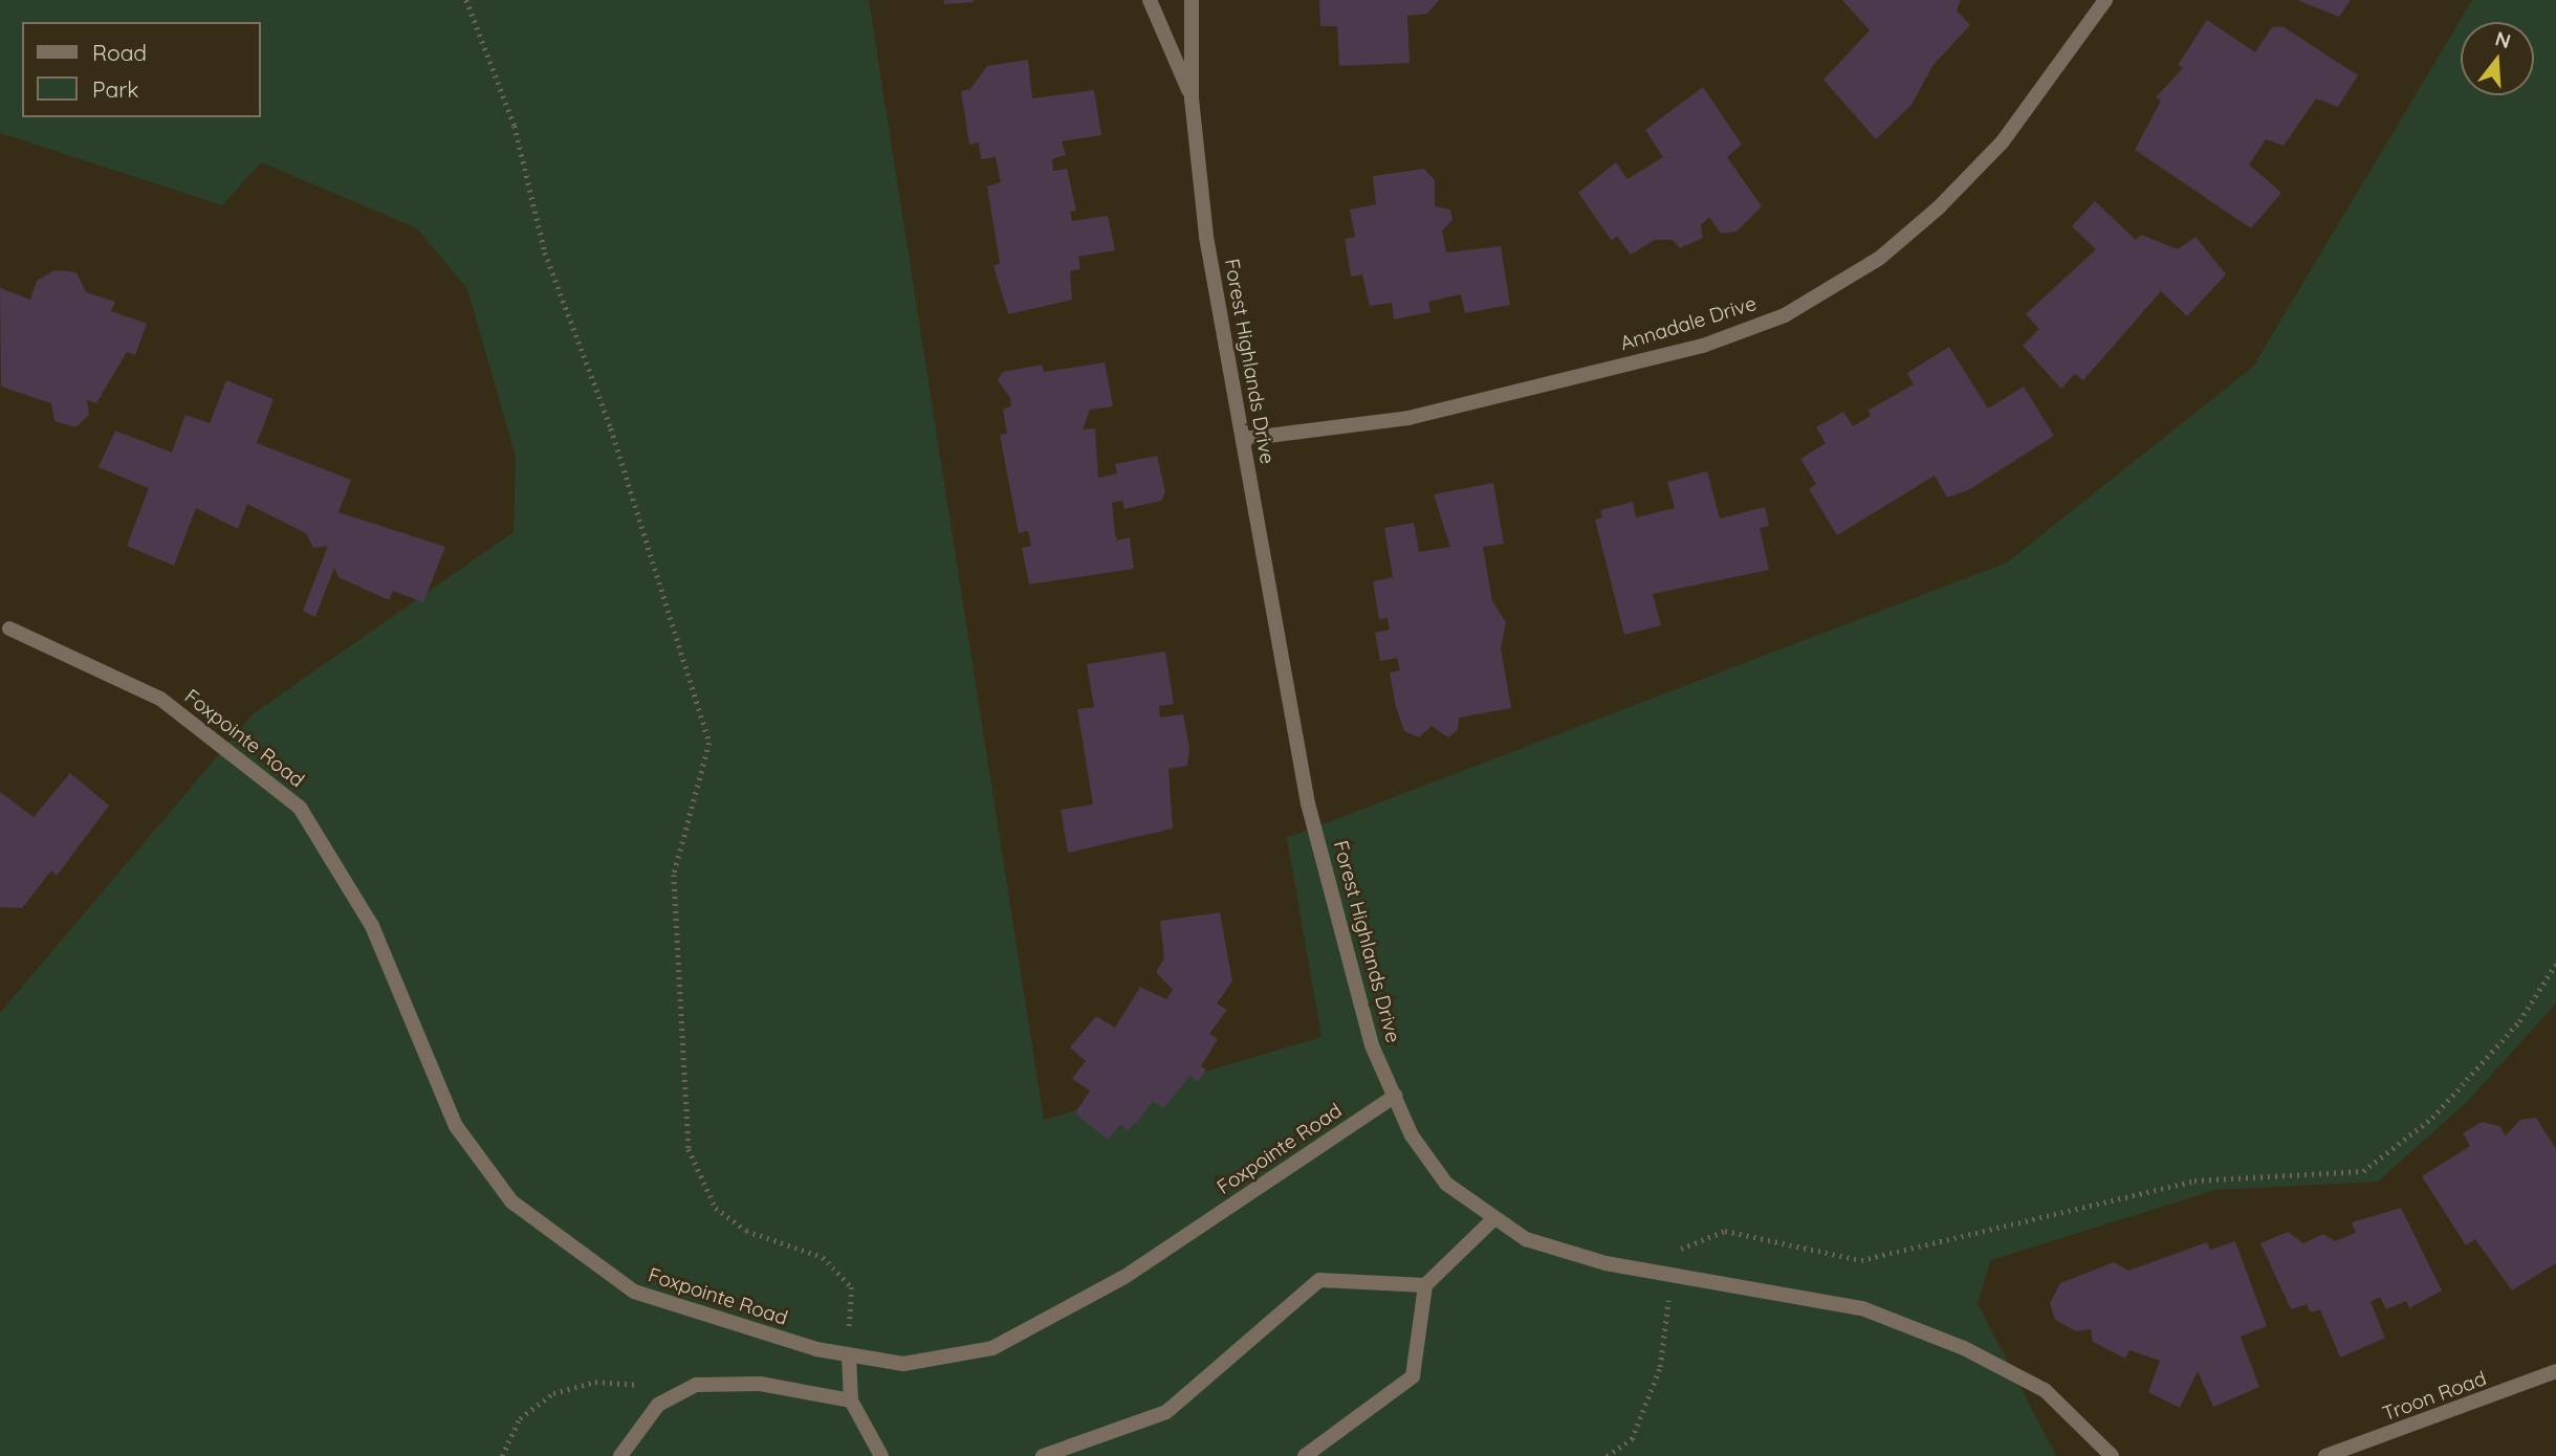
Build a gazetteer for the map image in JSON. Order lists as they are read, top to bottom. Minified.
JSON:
{"streets":{"street":["Annadale Drive","Forest Highlands Drive","Foxpointe Road","Troon Road"]},"crossings":[["Annadale Drive","Forest Highlands Drive"],["Forest Highlands Drive","Foxpointe Road"]],"legend":["Road","Park"],"north":"top"}
